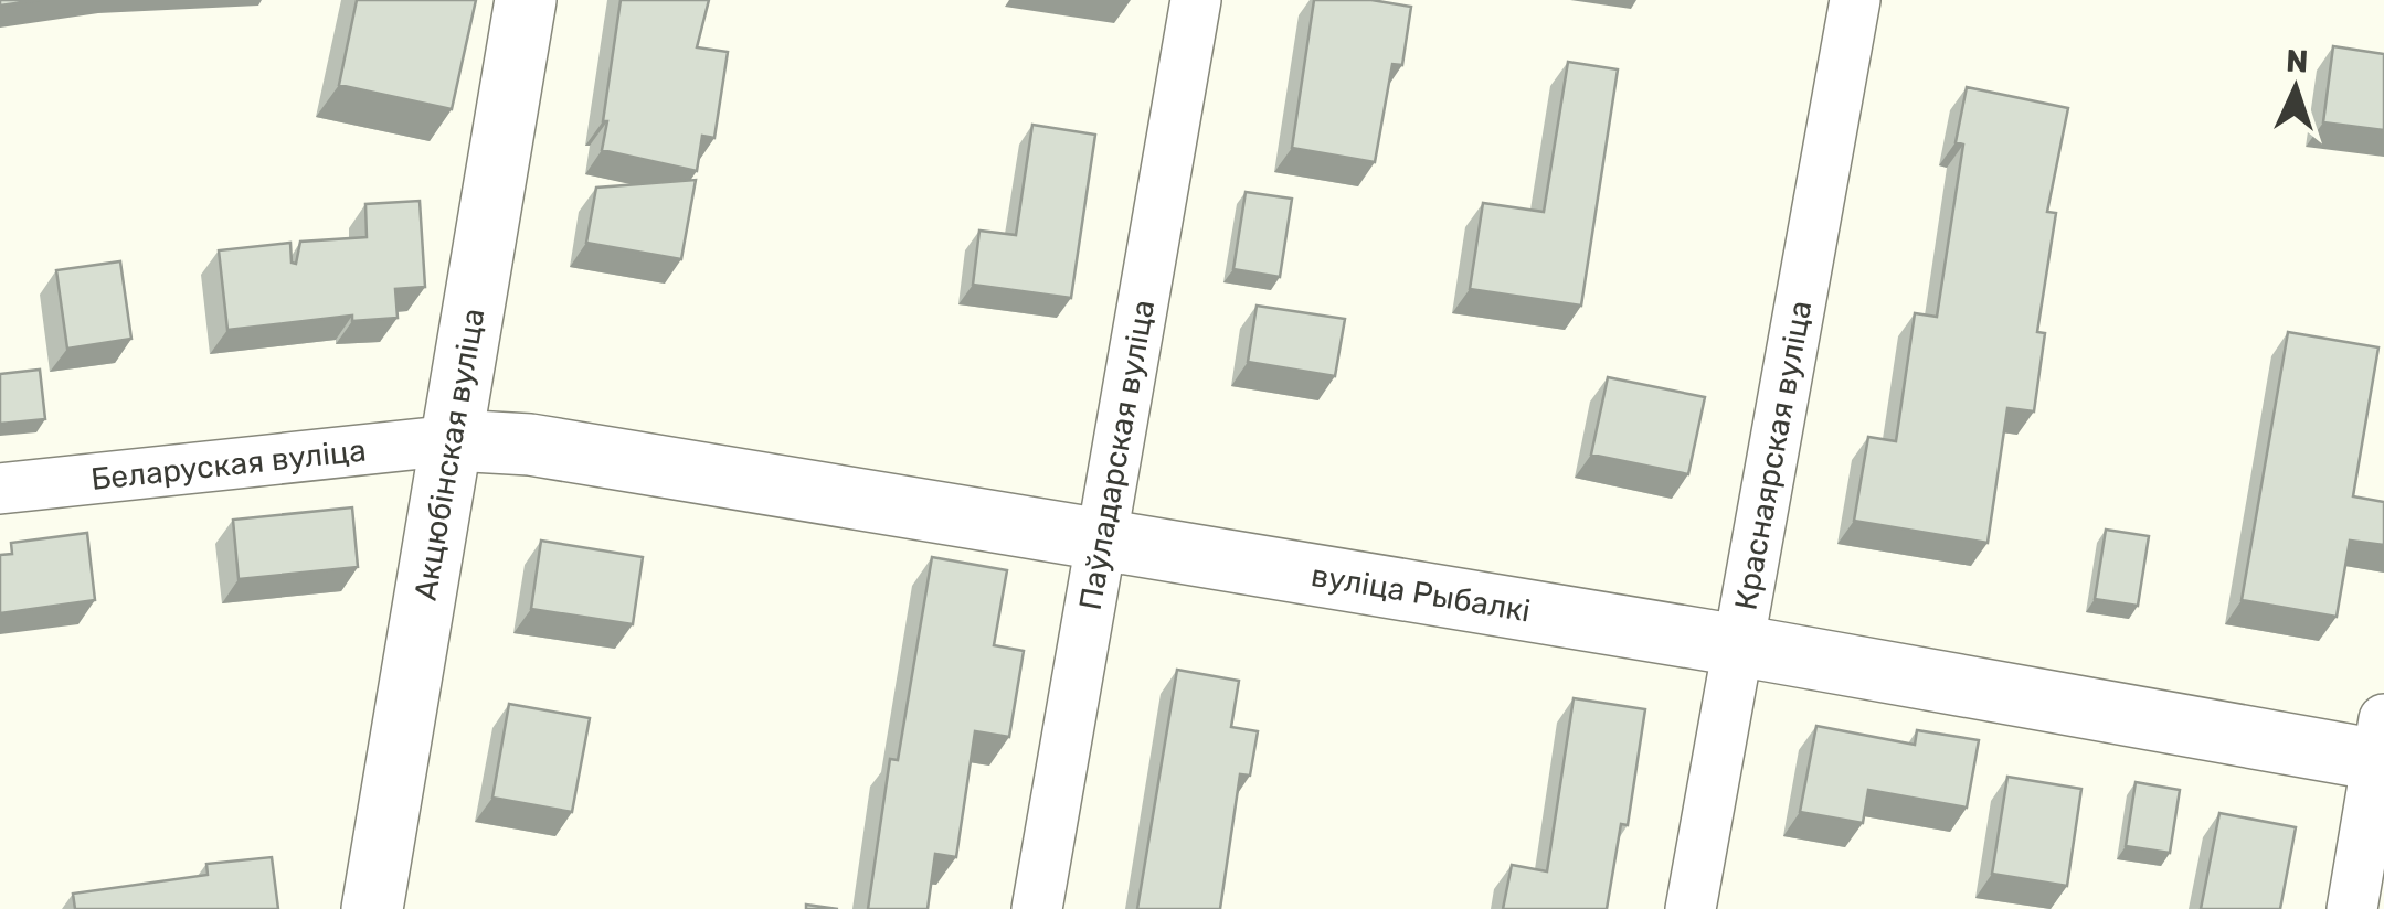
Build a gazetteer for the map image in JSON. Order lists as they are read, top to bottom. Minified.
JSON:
{"streets":{"street":["Акцюбінская вуліца","Паўладарская вуліца","Краснаярская вуліца","Беларуская вуліца","вуліца Рыбалкі"]},"crossings":[["Акцюбінская вуліца","Беларуская вуліца"],["Акцюбінская вуліца","вуліца Рыбалкі"],["Паўладарская вуліца","вуліца Рыбалкі"],["Краснаярская вуліца","вуліца Рыбалкі"],["Беларуская вуліца","вуліца Рыбалкі"]],"north":"top"}
